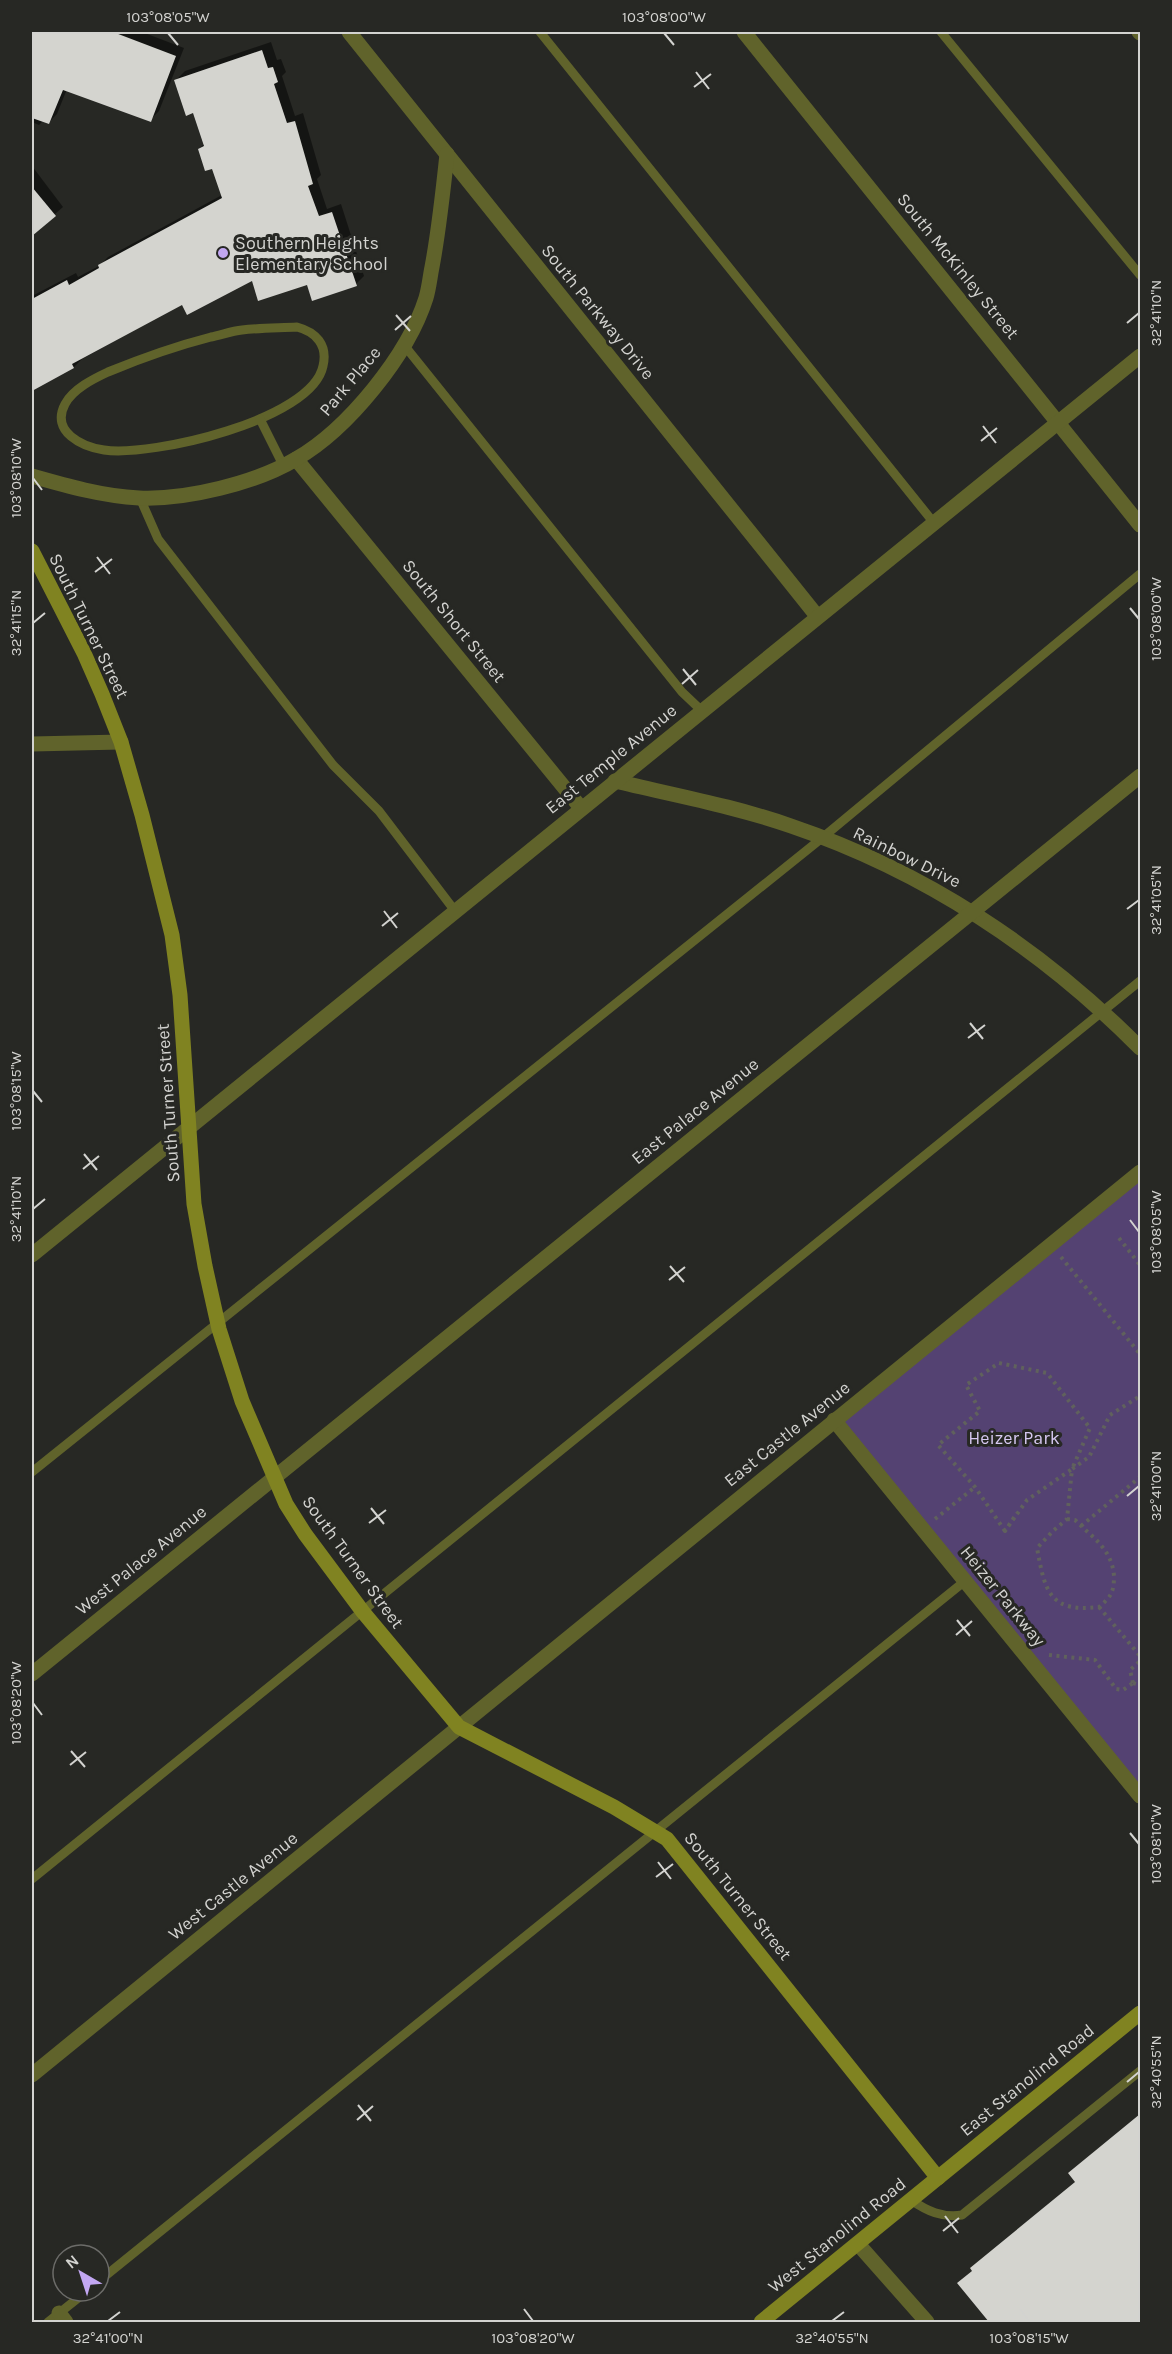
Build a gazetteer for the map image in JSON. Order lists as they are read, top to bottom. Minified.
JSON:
{"streets":{"main road":["South Turner Street","East Stanolind Road","West Stanolind Road"],"street":["South McKinley Street","South Parkway Drive","Park Place","South Short Street","East Temple Avenue","Rainbow Drive","East Palace Avenue","East Castle Avenue","West Palace Avenue","Heizer Parkway","West Castle Avenue"]},"crossings":[["South McKinley Street","East Temple Avenue"],["South Parkway Drive","Park Place"],["South Parkway Drive","East Temple Avenue"],["Park Place","South Short Street"],["South Short Street","East Temple Avenue"],["South Turner Street","East Temple Avenue"],["South Turner Street","East Palace Avenue"],["South Turner Street","East Castle Avenue"],["South Turner Street","West Palace Avenue"],["South Turner Street","West Castle Avenue"],["South Turner Street","East Stanolind Road"],["South Turner Street","West Stanolind Road"],["East Temple Avenue","Rainbow Drive"],["Rainbow Drive","East Palace Avenue"],["East Palace Avenue","West Palace Avenue"],["East Castle Avenue","Heizer Parkway"],["East Castle Avenue","West Castle Avenue"],["East Stanolind Road","West Stanolind Road"]],"parks":["Heizer Park"],"places":["Southern Heights Elementary School"],"north":"top left","coordinates":["103°08'05\"W","103°08'00\"W","32°41'10\"N","103°08'10\"W","32°41'15\"N","32°41'05\"N","103°08'15\"W","32°41'00\"N","103°08'20\"W","32°40'55\"N"]}
